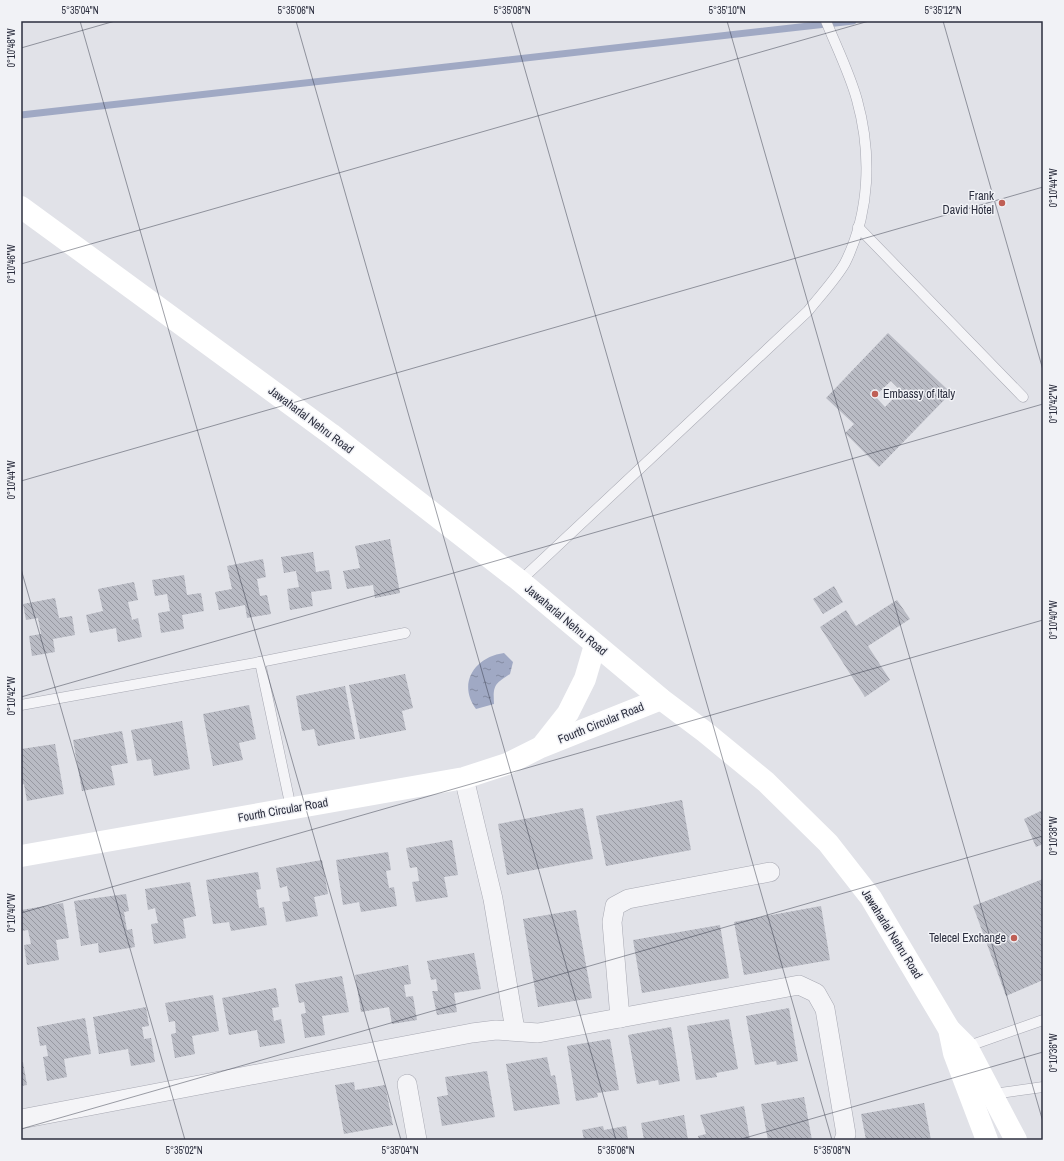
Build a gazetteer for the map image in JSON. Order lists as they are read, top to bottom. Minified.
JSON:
{"streets":{"street":["Jawaharlal Nehru Road","Fourth Circular Road"]},"crossings":[["Jawaharlal Nehru Road","Fourth Circular Road"]],"places":["Frank David Hotel","Embassy of Italy","Telecel Exchange"],"coordinates":["5°35'04\"N","5°35'06\"N","5°35'08\"N","5°35'10\"N","5°35'12\"N","0°10'48\"W","0°10'44\"W","0°10'46\"W","0°10'42\"W","0°10'40\"W","0°10'38\"W","0°10'36\"W","5°35'02\"N"]}
